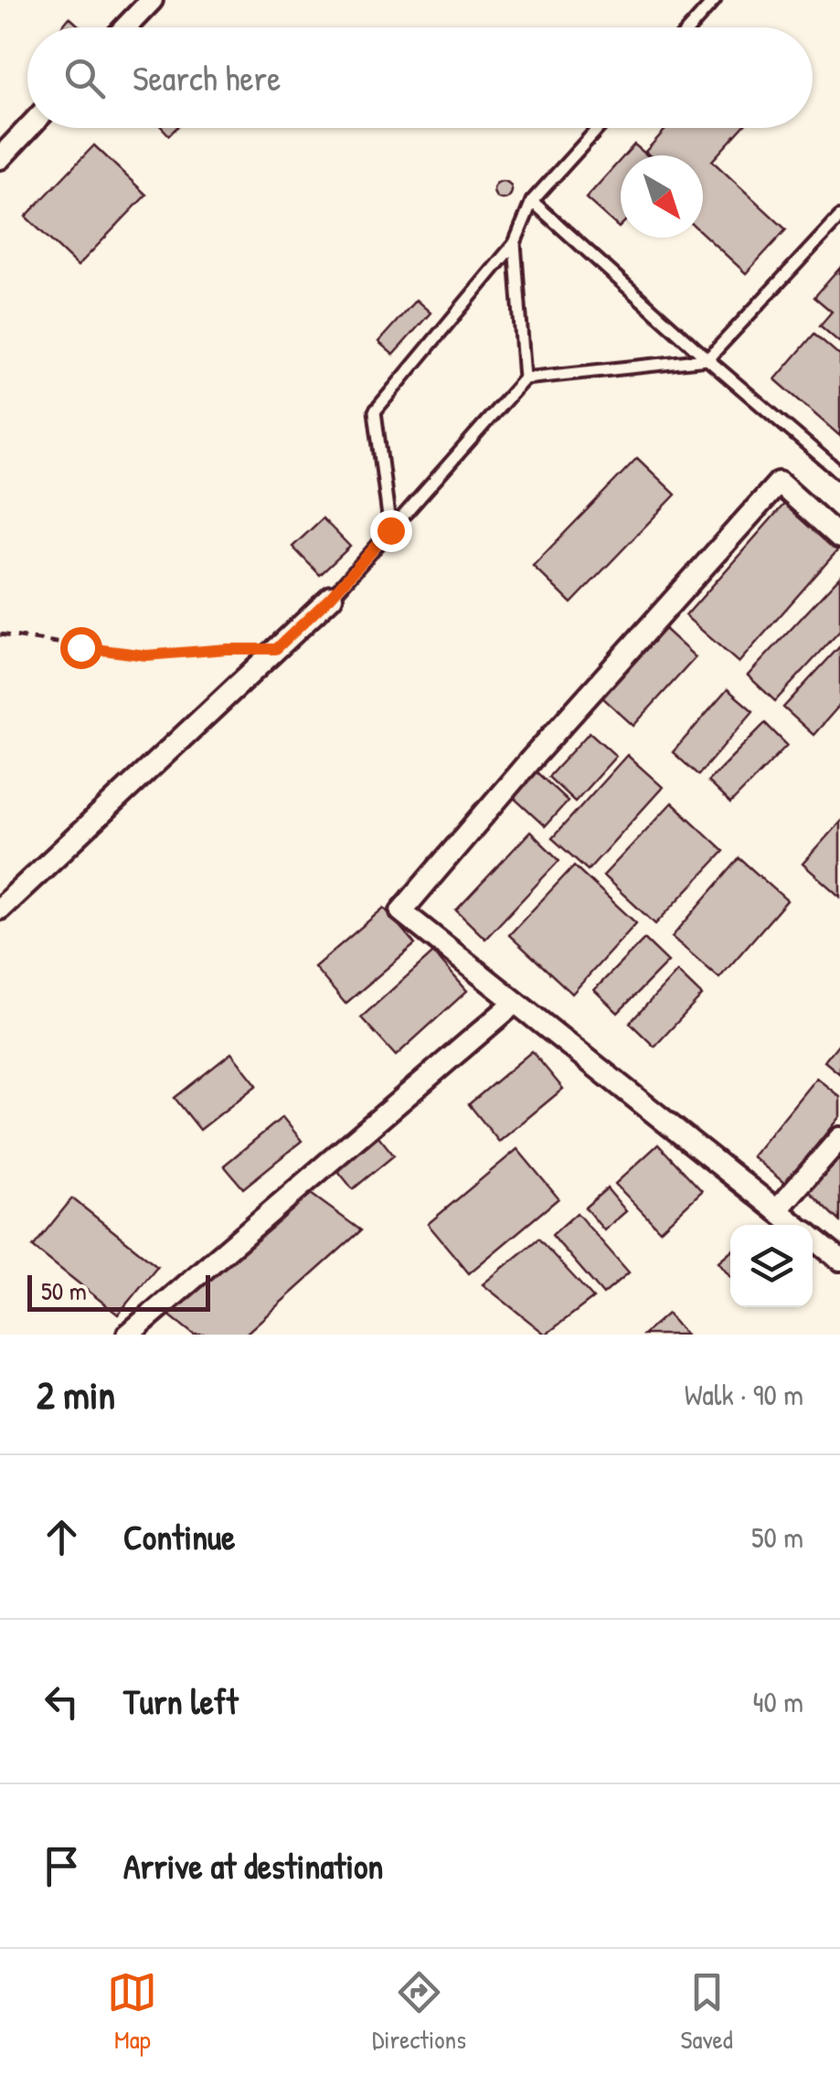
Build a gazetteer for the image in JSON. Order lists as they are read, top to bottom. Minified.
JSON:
{"scale_bar":"50 m","north":"bottom right","page":{"search":"Search here","scale":"50 m","heading":["2 min","Walk · 90 m"],"list":[["Continue","50 m"],["Turn left","40 m"],"Arrive at destination"],"nav":["Map","Directions","Saved"]}}
